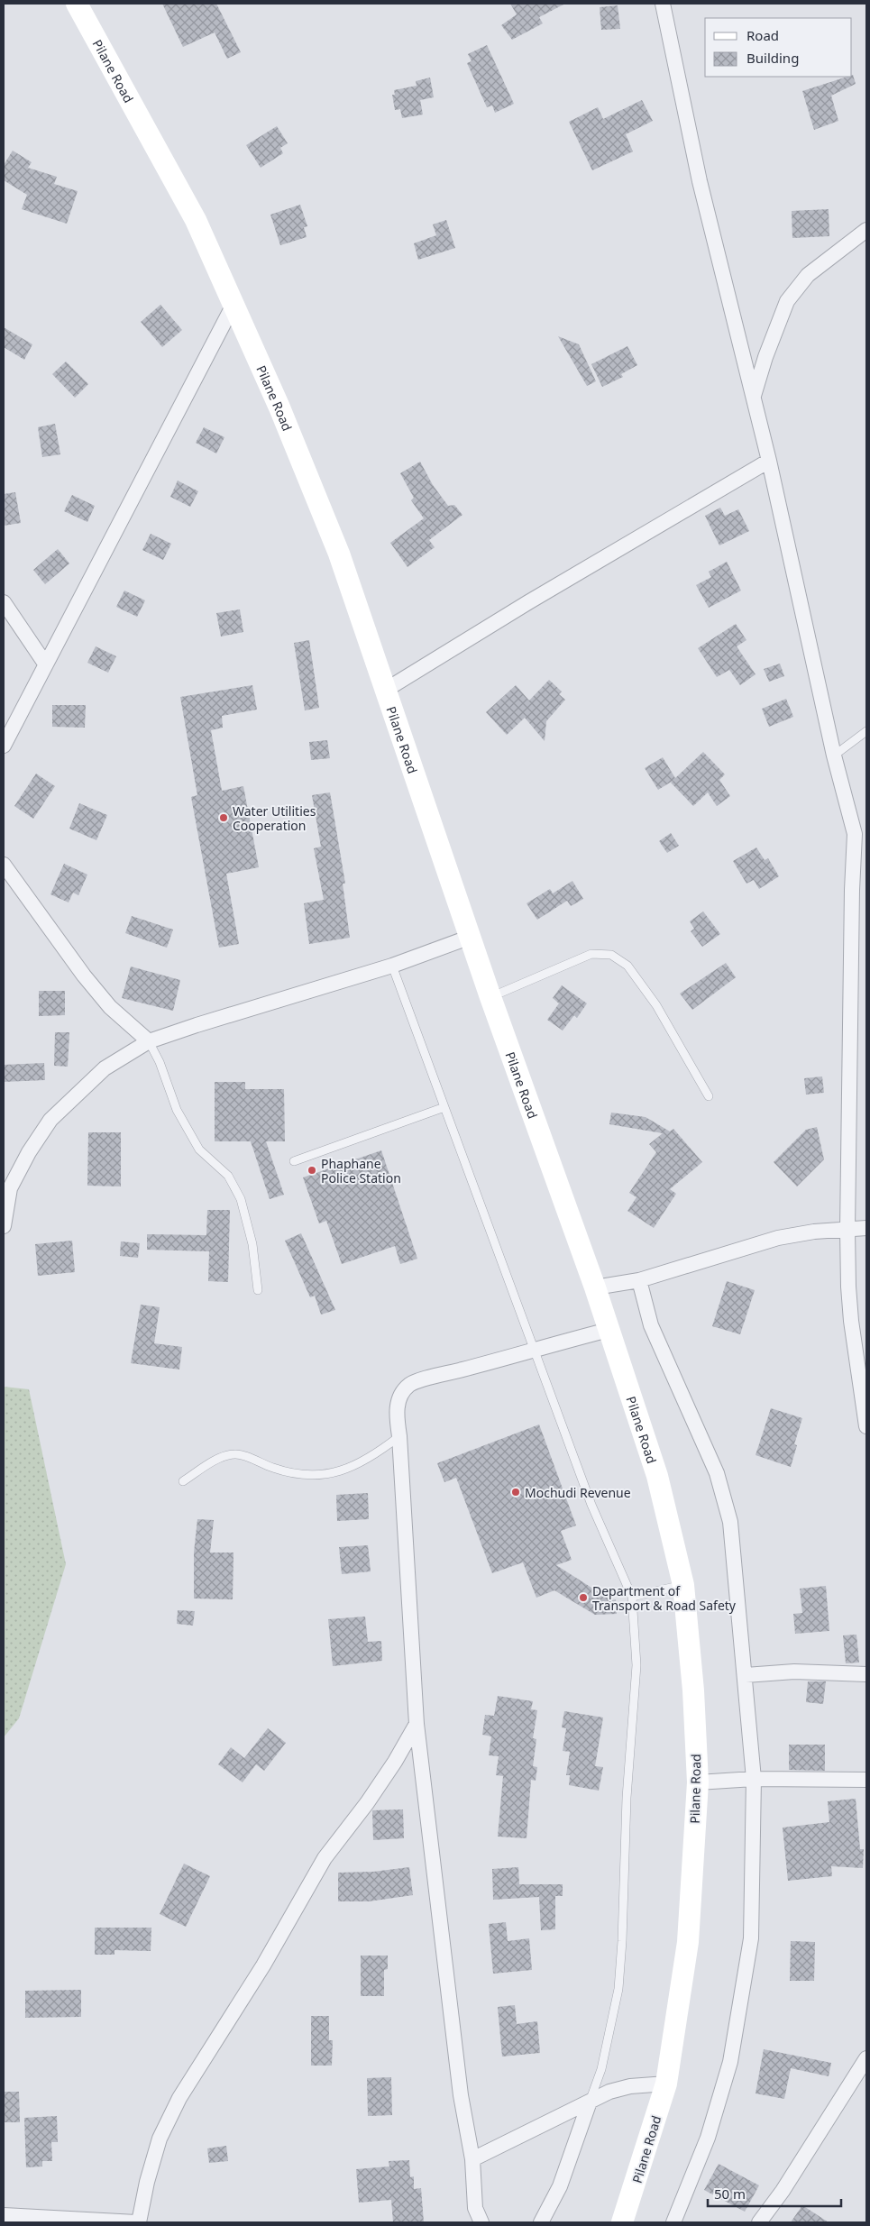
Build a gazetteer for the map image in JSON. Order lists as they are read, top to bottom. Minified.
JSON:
{"streets":{"main road":["Pilane Road"]},"places":["Water Utilities Cooperation","Phaphane Police Station","Mochudi Revenue","Department of Transport & Road Safety"],"legend":["Road","Building"],"scale_bar":"50 m"}
